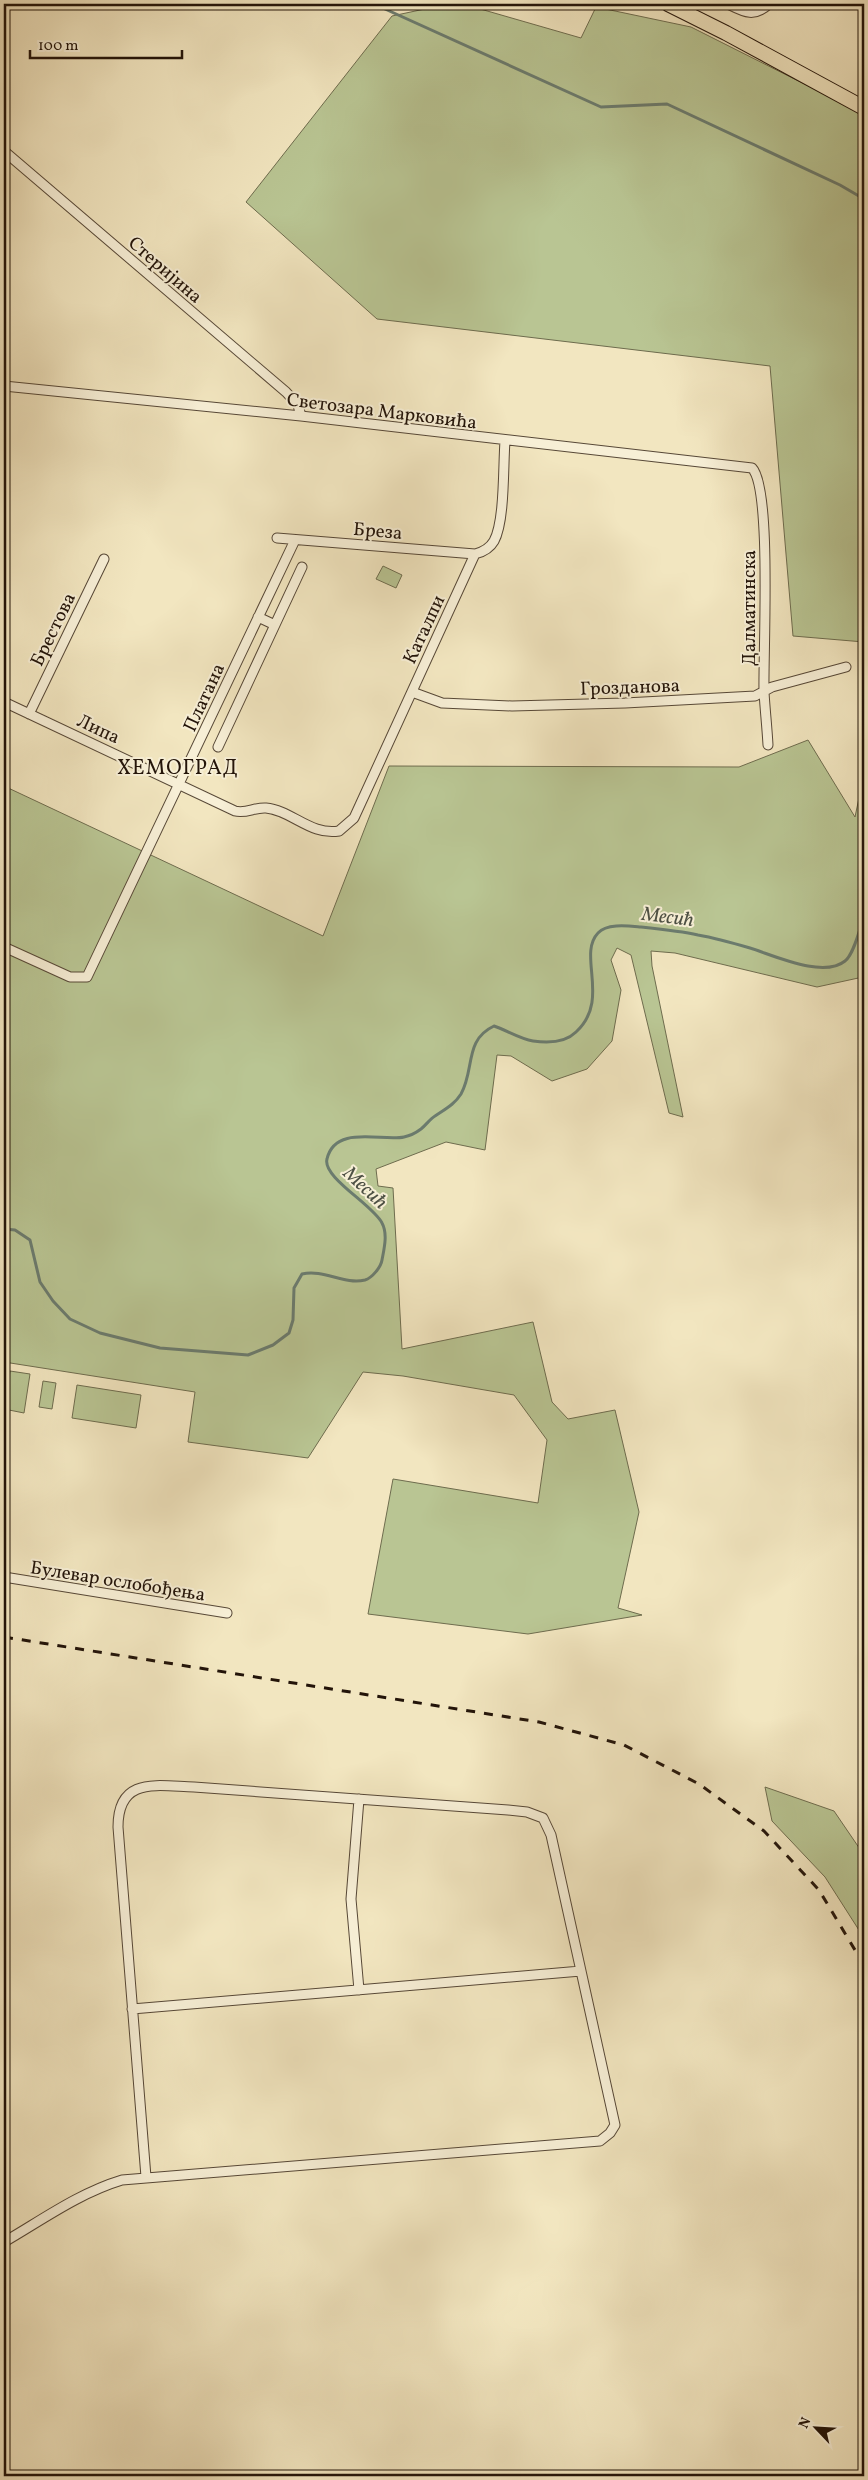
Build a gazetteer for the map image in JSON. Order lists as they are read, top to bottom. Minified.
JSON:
{"streets":{"street":["Стеријина","Светозара Марковића","Бреза","Далматинска","Брестова","Каталпи","Грозданова","Платана","Липа","Булевар ослобођења"]},"crossings":[["Стеријина","Светозара Марковића"],["Светозара Марковића","Далматинска"],["Светозара Марковића","Каталпи"],["Бреза","Каталпи"],["Бреза","Платана"],["Далматинска","Грозданова"],["Брестова","Липа"],["Каталпи","Грозданова"],["Каталпи","Липа"],["Платана","Липа"]],"districts":["ХЕМОГРАД"],"water":["Месић"],"scale_bar":"100 m","north":"top left"}
